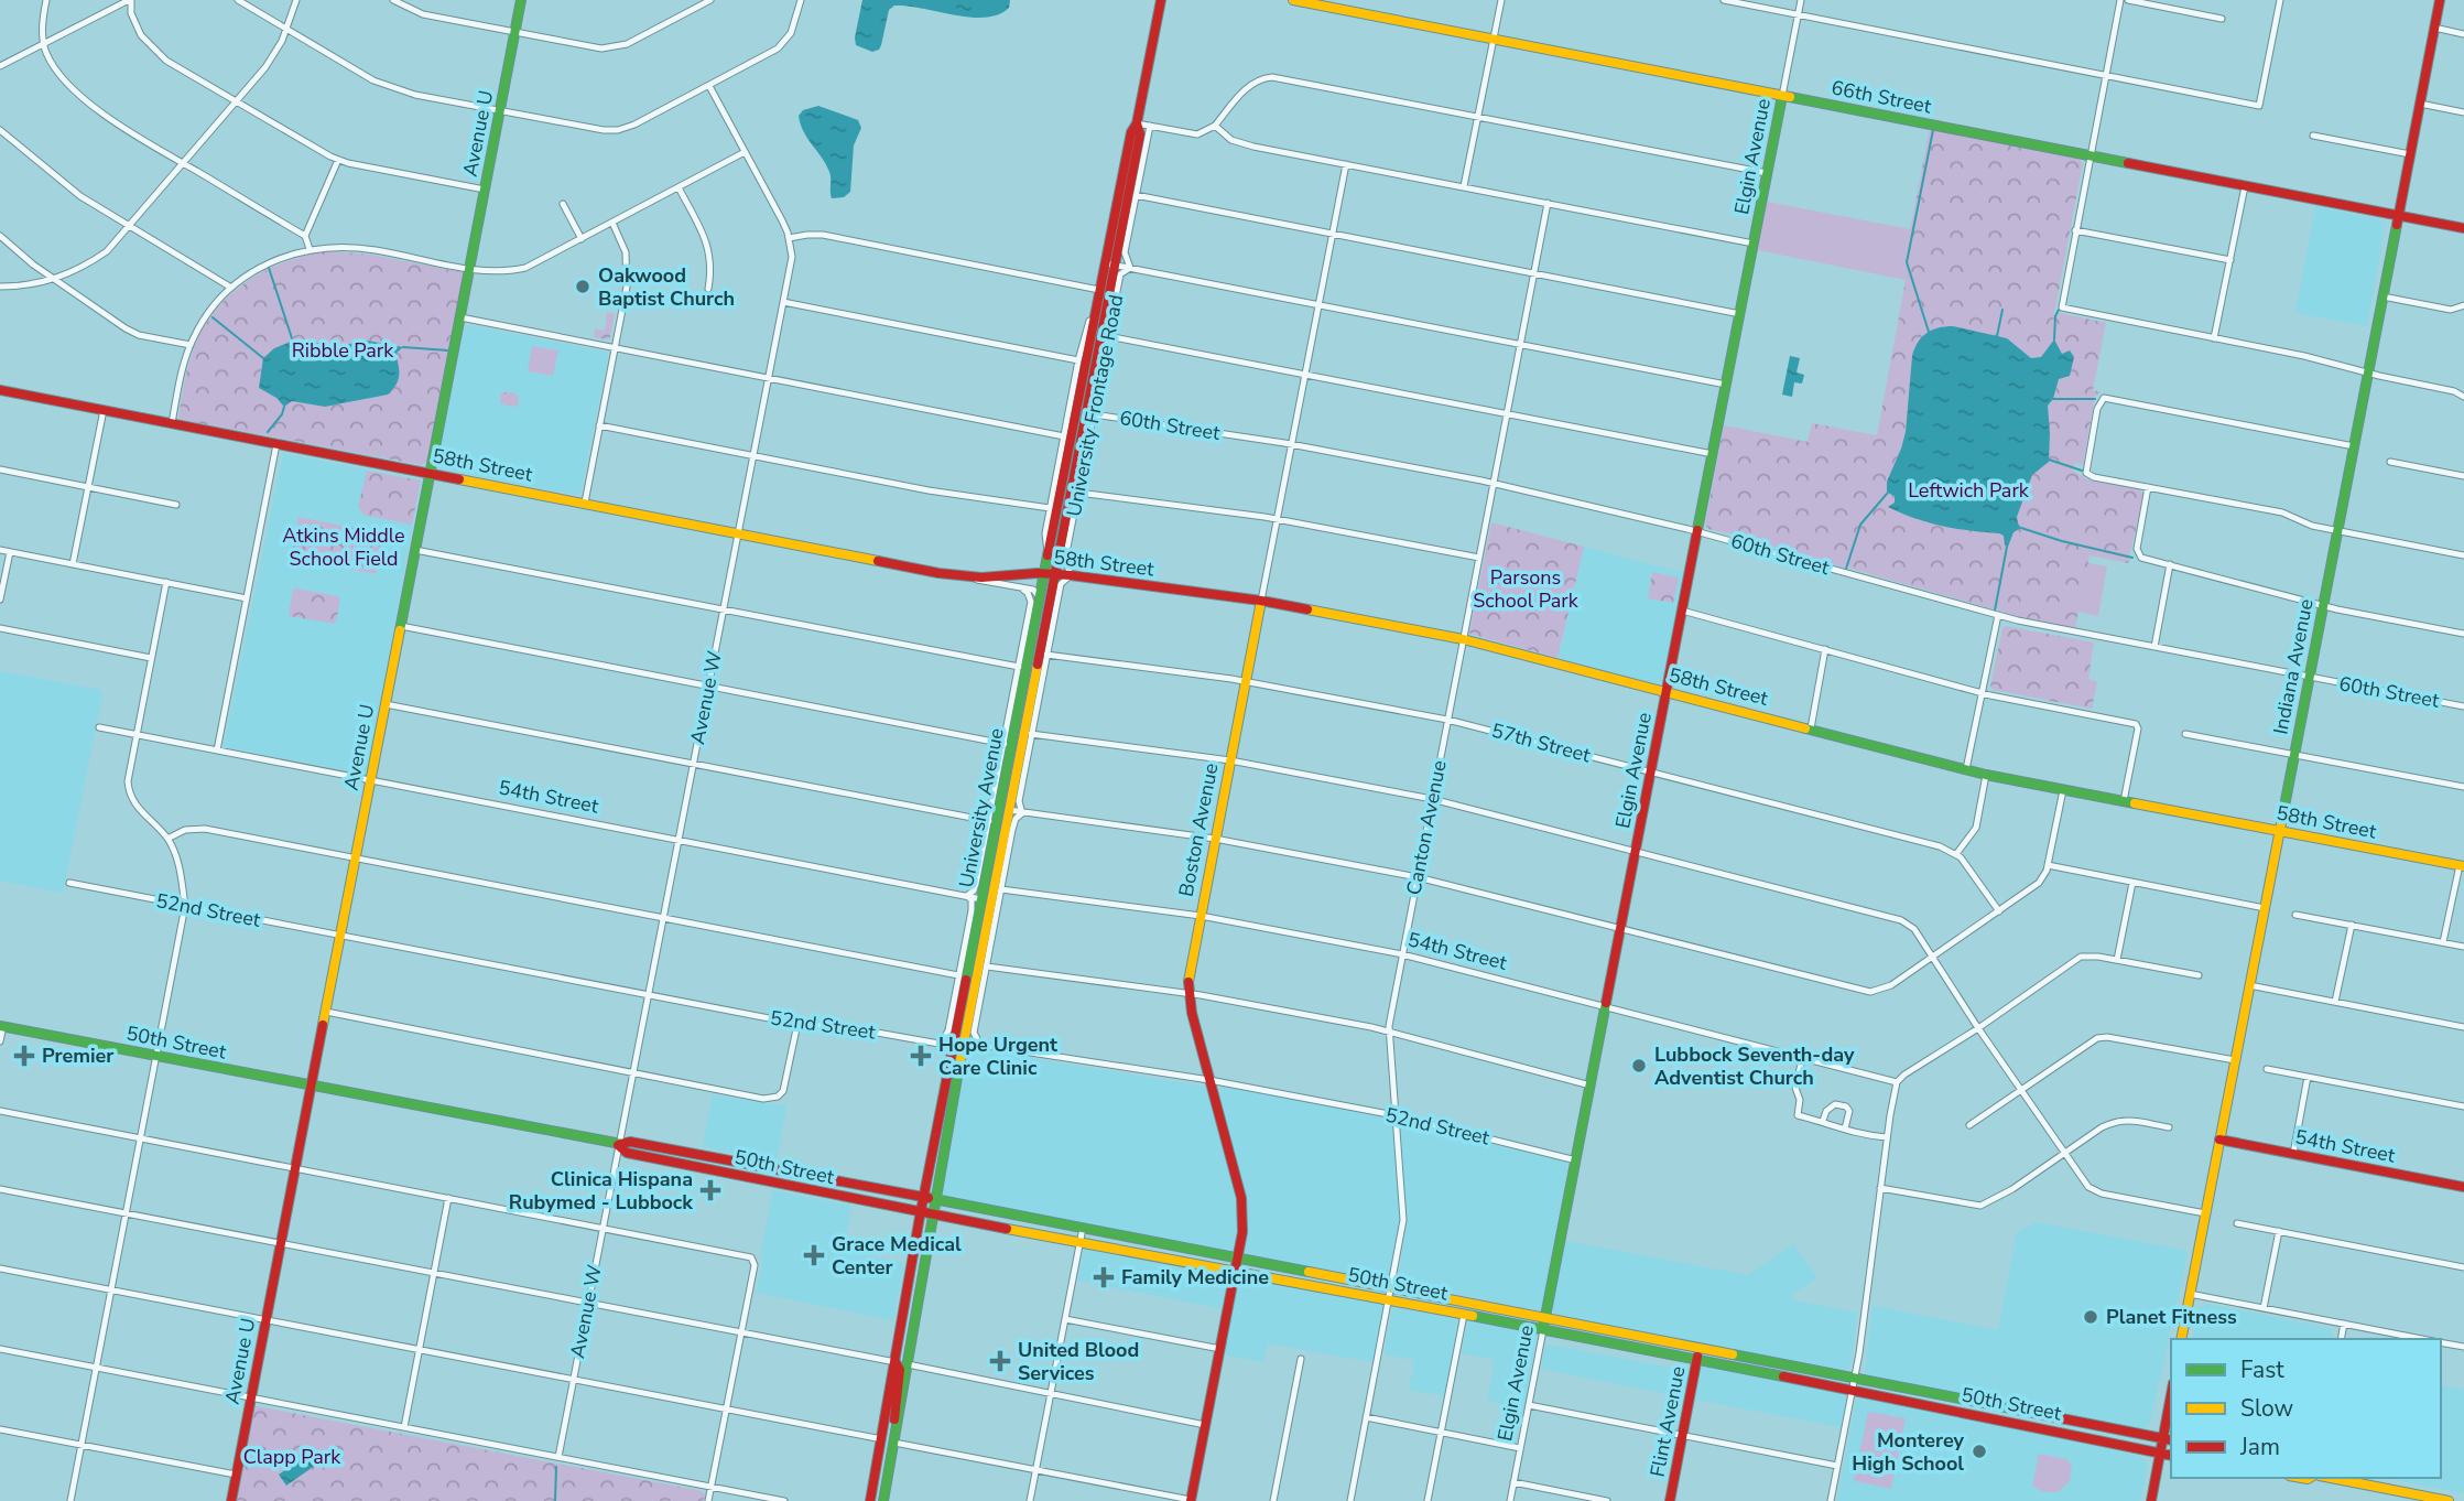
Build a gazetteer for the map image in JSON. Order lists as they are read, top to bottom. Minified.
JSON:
{"streets":{"main road":["66th Street","Avenue U","Elgin Avenue","58th Street","Indiana Avenue","54th Street","University Avenue","Boston Avenue","50th Street","Flint Avenue"],"street":["University Frontage Road","60th Street","Avenue W","57th Street","Canton Avenue","52nd Street"]},"crossings":[["66th Street","Elgin Avenue"],["66th Street","Indiana Avenue"],["Avenue U","58th Street"],["Avenue U","54th Street"],["Avenue U","52nd Street"],["Avenue U","50th Street"],["Elgin Avenue","60th Street"],["Elgin Avenue","58th Street"],["Elgin Avenue","57th Street"],["Elgin Avenue","54th Street"],["Elgin Avenue","52nd Street"],["Elgin Avenue","50th Street"],["University Frontage Road","60th Street"],["University Frontage Road","58th Street"],["University Frontage Road","57th Street"],["University Frontage Road","54th Street"],["University Frontage Road","University Avenue"],["University Frontage Road","52nd Street"],["60th Street","Indiana Avenue"],["60th Street","Canton Avenue"],["60th Street","Boston Avenue"],["58th Street","Indiana Avenue"],["58th Street","Avenue W"],["58th Street","University Avenue"],["58th Street","Canton Avenue"],["58th Street","Boston Avenue"],["Indiana Avenue","54th Street"],["Avenue W","54th Street"],["Avenue W","52nd Street"],["Avenue W","50th Street"],["57th Street","Canton Avenue"],["57th Street","Boston Avenue"],["54th Street","University Avenue"],["54th Street","Canton Avenue"],["54th Street","Boston Avenue"],["University Avenue","52nd Street"],["University Avenue","50th Street"],["Canton Avenue","52nd Street"],["Canton Avenue","50th Street"],["Boston Avenue","52nd Street"],["Boston Avenue","50th Street"],["50th Street","Flint Avenue"]],"parks":["Ribble Park","Leftwich Park","Atkins Middle School Field","Parsons School Park","Clapp Park"],"places":{"other":["Oakwood Baptist Church","Lubbock Seventh-day Adventist Church","Planet Fitness","Monterey High School"],"health":["Premier","Hope Urgent Care Clinic","Clinica Hispana Rubymed - Lubbock","Grace Medical Center","Family Medicine","United Blood Services"]},"legend":["Fast","Slow","Jam"]}
